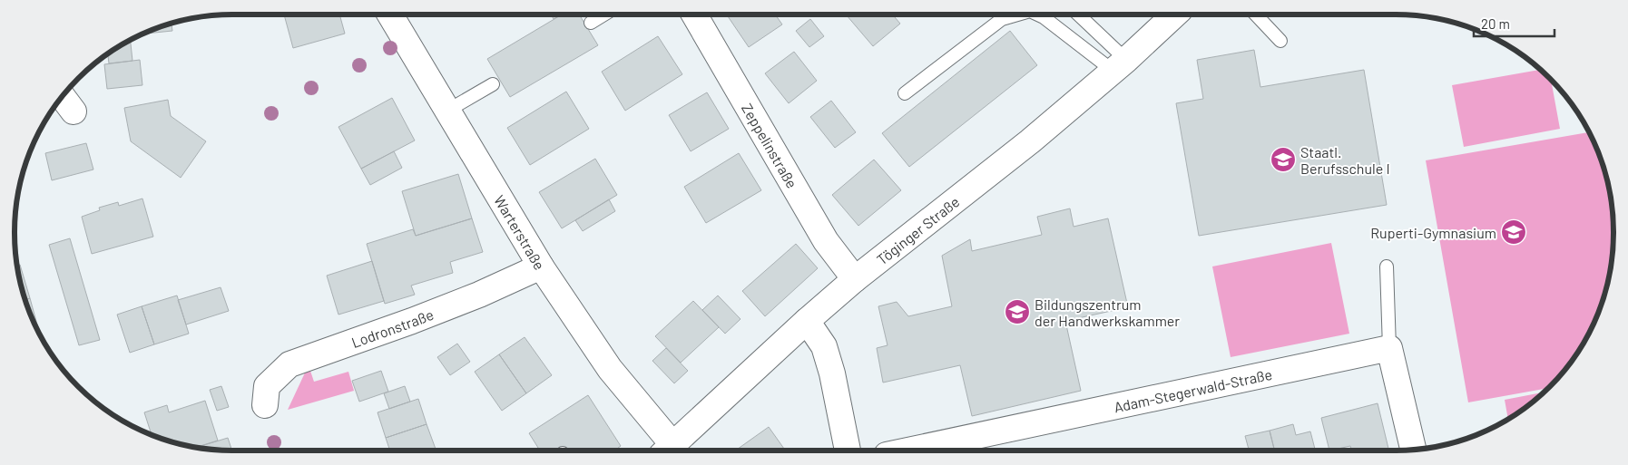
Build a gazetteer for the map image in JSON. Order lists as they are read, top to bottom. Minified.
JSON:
{"streets":{"street":["Zeppelinstraße","Töginger Straße","Warterstraße","Lodronstraße","Adam-Stegerwald-Straße"]},"crossings":[["Zeppelinstraße","Töginger Straße"],["Töginger Straße","Warterstraße"],["Warterstraße","Lodronstraße"]],"places":{"school or university":["Staatl. Berufsschule I","Ruperti-Gymnasium","Bildungszentrum der Handwerkskammer"]},"scale_bar":"20 m"}
